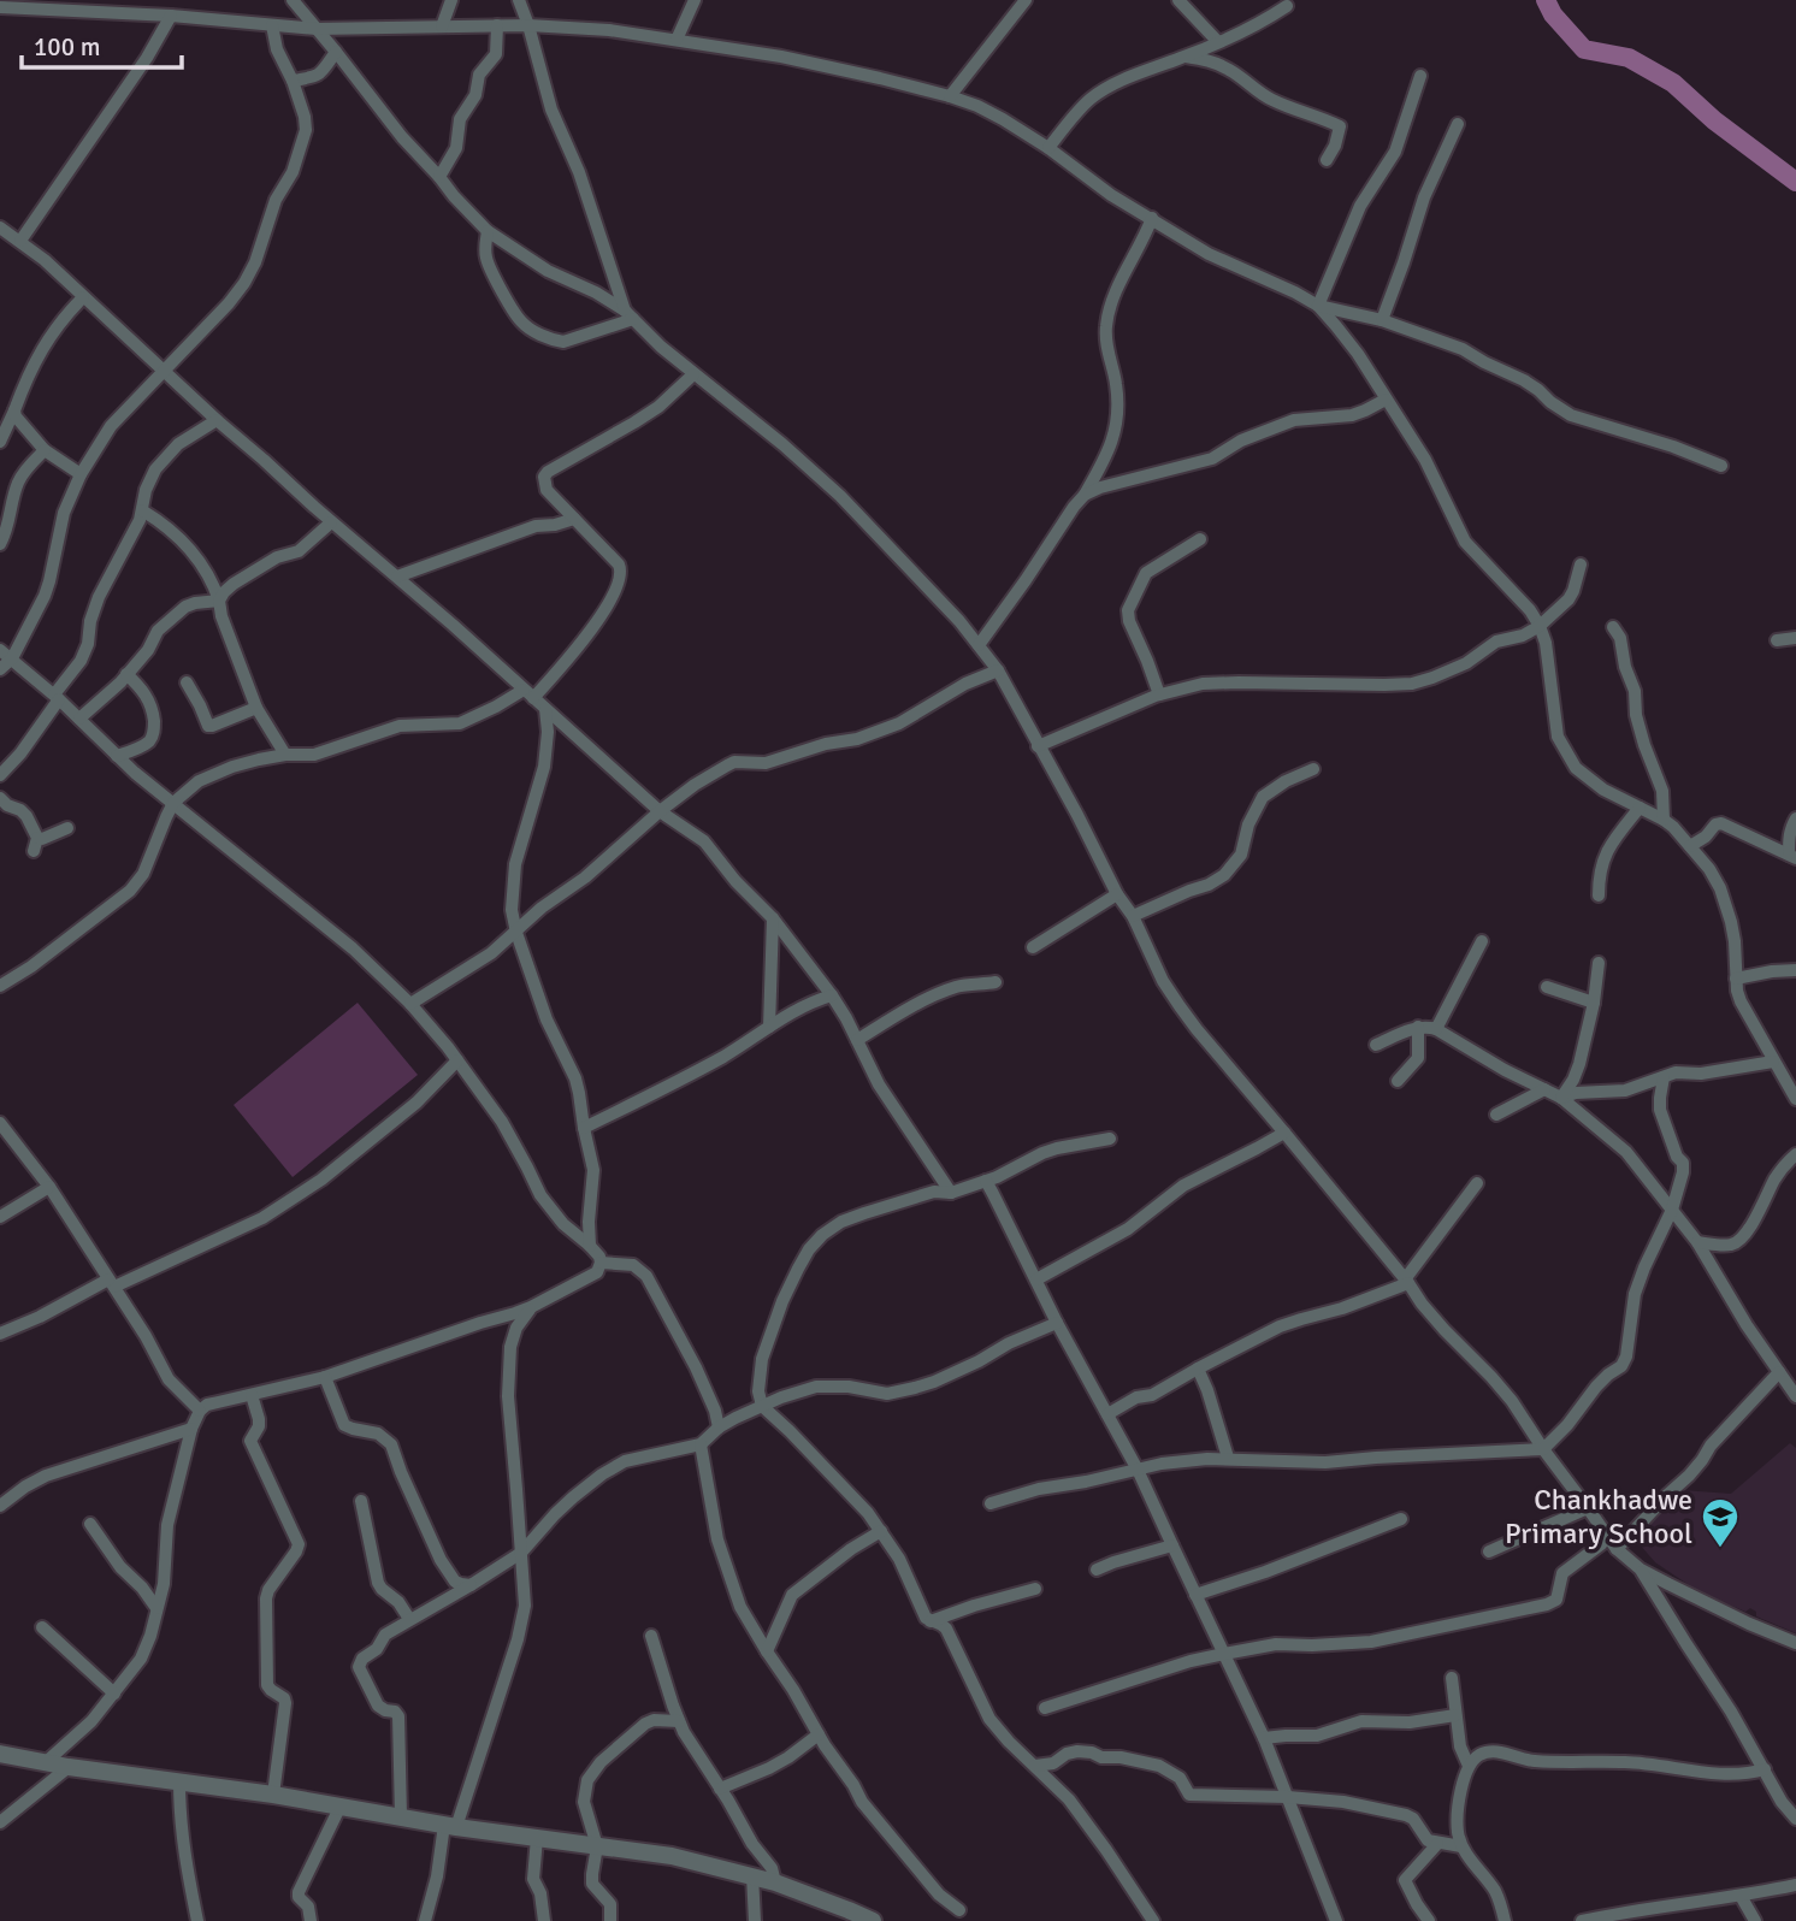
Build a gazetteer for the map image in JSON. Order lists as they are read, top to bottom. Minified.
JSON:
{"places":{"school or university":["Chankhadwe Primary School"]},"scale_bar":"100 m"}
